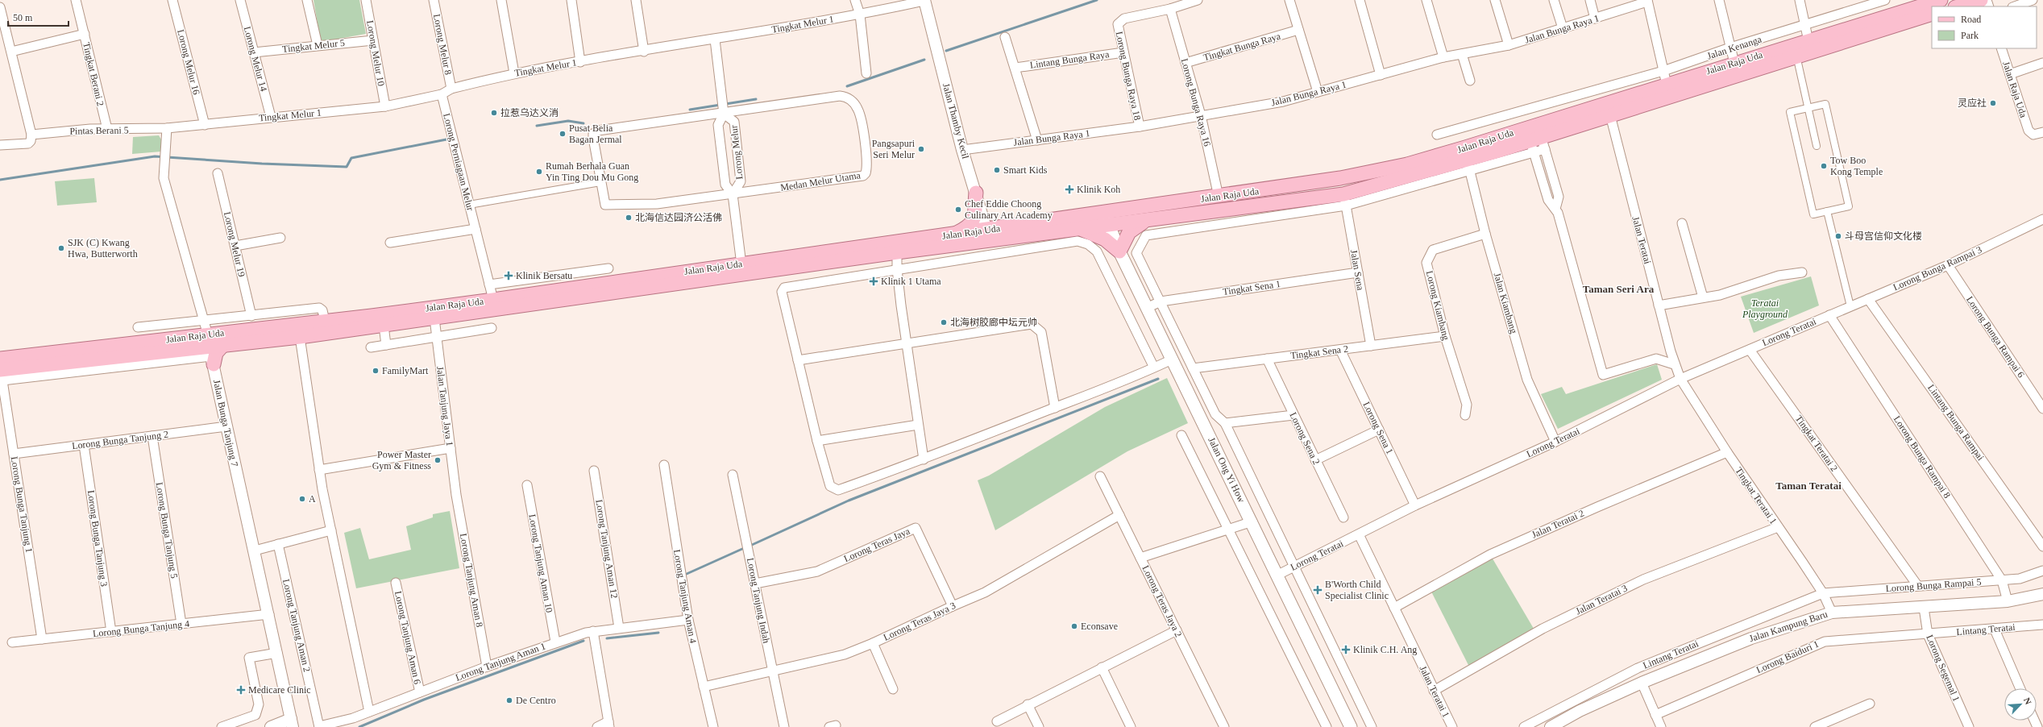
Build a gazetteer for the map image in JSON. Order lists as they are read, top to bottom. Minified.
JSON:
{"streets":{"main road":["Jalan Raja Uda","Jalan Ong Yi How"],"street":["Tingkat Melur 1","Jalan Bunga Raya 1","Lorong Melur 8","Tingkat Melur 5","Tingkat Bunga Raya","Jalan Kenanga","Lorong Melur 10","Lorong Melur 14","Lintang Bunga Raya","Lorong Melur 16","Tingkat Berani 2","Lorong Bunga Raya 18","Lorong Bunga Raya 16","Jalan Thamby Kecil","Pintas Berani 5","Lorong Melur","Lorong Perniagaan Melur","Medan Melur Utama","Jalan Teratai","Lorong Melur 19","Lorong Bunga Rampai 3","Jalan Sena","Tingkat Sena 1","Jalan Kiambang","Lorong Kiambang","Lorong Teratai","Lorong Bunga Rampai 6","Tingkat Sena 2","Jalan Tanjung Jaya 1","Lintang Bunga Rampai","Jalan Bunga Tanjung 7","Lorong Sena 1","Lorong Sena 2","Lorong Bunga Tanjung 2","Tingkat Teratai 2","Lorong Bunga Rampai 8","Tingkat Teratai 1","Lorong Bunga Tanjung 1","Jalan Teratai 2","Lorong Bunga Tanjung 5","Lorong Bunga Tanjung 3","Lorong Teras Jaya","Lorong Tanjung Aman 12","Lorong Tanjung Aman 10","Lorong Tanjung Aman 8","Lorong Bunga Rampai 5","Lorong Tanjung Aman 4","Jalan Teratai 3","Lorong Tanjung Indah","Lorong Teras Jaya 2","Lorong Teras Jaya 3","Lorong Tanjung Aman 2","Jalan Kampung Baru","Lorong Bunga Tanjung 4","Lintang Teratai","Lorong Tanjung Aman 6","Lorong Baiduri 1","Lorong Tanjung Aman 1","Lorong Segemal 1","Jalan Teratai 1"]},"crossings":[["Tingkat Melur 1","Lorong Melur 8"],["Tingkat Melur 1","Lorong Melur 10"],["Tingkat Melur 1","Lorong Melur 14"],["Tingkat Melur 1","Lorong Melur 16"],["Tingkat Melur 1","Jalan Thamby Kecil"],["Tingkat Melur 1","Pintas Berani 5"],["Tingkat Melur 1","Lorong Melur"],["Tingkat Melur 1","Lorong Perniagaan Melur"],["Tingkat Melur 1","Jalan Bunga Tanjung 7"],["Jalan Bunga Raya 1","Lorong Bunga Raya 18"],["Jalan Bunga Raya 1","Lorong Bunga Raya 16"],["Jalan Bunga Raya 1","Jalan Thamby Kecil"],["Tingkat Melur 5","Lorong Melur 10"],["Tingkat Melur 5","Lorong Melur 14"],["Tingkat Bunga Raya","Lorong Bunga Raya 16"],["Lintang Bunga Raya","Lorong Bunga Raya 18"],["Jalan Raja Uda","Lorong Bunga Raya 16"],["Jalan Raja Uda","Jalan Thamby Kecil"],["Jalan Raja Uda","Lorong Melur"],["Jalan Raja Uda","Lorong Perniagaan Melur"],["Jalan Raja Uda","Jalan Teratai"],["Jalan Raja Uda","Lorong Melur 19"],["Jalan Raja Uda","Jalan Sena"],["Jalan Raja Uda","Jalan Kiambang"],["Jalan Raja Uda","Jalan Tanjung Jaya 1"],["Jalan Raja Uda","Jalan Bunga Tanjung 7"],["Jalan Raja Uda","Jalan Ong Yi How"],["Jalan Raja Uda","Lorong Bunga Tanjung 1"],["Tingkat Berani 2","Pintas Berani 5"],["Lorong Bunga Raya 18","Lorong Bunga Raya 16"],["Pintas Berani 5","Jalan Bunga Tanjung 7"],["Lorong Melur","Medan Melur Utama"],["Jalan Teratai","Lorong Teratai"],["Jalan Teratai","Tingkat Teratai 1"],["Lorong Bunga Rampai 3","Lorong Teratai"],["Lorong Bunga Rampai 3","Lorong Bunga Rampai 6"],["Lorong Bunga Rampai 3","Lintang Bunga Rampai"],["Lorong Bunga Rampai 3","Lorong Bunga Rampai 8"],["Jalan Sena","Tingkat Sena 1"],["Jalan Sena","Tingkat Sena 2"],["Tingkat Sena 1","Jalan Ong Yi How"],["Jalan Kiambang","Lorong Kiambang"],["Jalan Kiambang","Lorong Teratai"],["Lorong Kiambang","Tingkat Sena 2"],["Lorong Teratai","Lorong Sena 1"],["Lorong Teratai","Tingkat Teratai 2"],["Lorong Teratai","Lorong Bunga Rampai 8"],["Lorong Teratai","Jalan Ong Yi How"],["Lorong Teratai","Tingkat Teratai 1"],["Lorong Teratai","Jalan Teratai 1"],["Tingkat Sena 2","Lorong Sena 1"],["Tingkat Sena 2","Lorong Sena 2"],["Tingkat Sena 2","Jalan Ong Yi How"],["Jalan Tanjung Jaya 1","Lorong Tanjung Aman 8"],["Jalan Bunga Tanjung 7","Lorong Bunga Tanjung 2"],["Jalan Bunga Tanjung 7","Lorong Bunga Tanjung 4"],["Lorong Bunga Tanjung 2","Lorong Bunga Tanjung 1"],["Lorong Bunga Tanjung 2","Lorong Bunga Tanjung 5"],["Lorong Bunga Tanjung 2","Lorong Bunga Tanjung 3"],["Tingkat Teratai 2","Lorong Bunga Rampai 5"],["Lorong Bunga Rampai 8","Lorong Bunga Rampai 5"],["Lorong Bunga Rampai 8","Jalan Kampung Baru"],["Tingkat Teratai 1","Jalan Teratai 2"],["Tingkat Teratai 1","Lorong Bunga Rampai 5"],["Tingkat Teratai 1","Jalan Teratai 3"],["Tingkat Teratai 1","Jalan Kampung Baru"],["Tingkat Teratai 1","Lintang Teratai"],["Lorong Bunga Tanjung 1","Lorong Bunga Tanjung 4"],["Jalan Teratai 2","Jalan Teratai 1"],["Lorong Bunga Tanjung 5","Lorong Bunga Tanjung 4"],["Lorong Bunga Tanjung 3","Lorong Bunga Tanjung 4"],["Lorong Teras Jaya","Lorong Tanjung Indah"],["Lorong Teras Jaya","Lorong Teras Jaya 3"],["Lorong Tanjung Aman 12","Lorong Tanjung Aman 1"],["Lorong Tanjung Aman 10","Lorong Tanjung Aman 1"],["Lorong Tanjung Aman 8","Lorong Tanjung Aman 1"],["Lorong Bunga Rampai 5","Lintang Teratai"],["Lorong Tanjung Aman 4","Lorong Teras Jaya 3"],["Lorong Tanjung Aman 4","Lorong Tanjung Aman 1"],["Jalan Teratai 3","Jalan Teratai 1"],["Lorong Tanjung Indah","Lorong Teras Jaya 3"],["Lorong Teras Jaya 2","Lorong Teras Jaya 3"],["Lorong Tanjung Aman 2","Lorong Tanjung Aman 1"],["Jalan Kampung Baru","Lorong Segemal 1"],["Lintang Teratai","Lorong Baiduri 1"],["Lintang Teratai","Lorong Segemal 1"],["Lorong Tanjung Aman 6","Lorong Tanjung Aman 1"],["Lorong Baiduri 1","Lorong Segemal 1"]],"districts":["Taman Seri Ara","Taman Teratai"],"parks":["Teratai Playground"],"places":{"other":["灵应社","拉惹乌达义消","Pusat Belia Bagan Jermal","Pangsapuri Seri Melur","Tow Boo Kong Temple","Smart Kids","Rumah Berhala Guan Yin Ting Dou Mu Gong","Chef Eddie Choong Culinary Art Academy","北海信达园济公活佛","斗母宫信仰文化楼","SJK (C) Kwang Hwa, Butterworth","北海树胶廊中坛元帅","FamilyMart","Power Master Gym & Fitness","A","Econsave","De Centro"],"health":["Klinik Koh","Klinik Bersatu","Klinik 1 Utama","B'Worth Child Specialist Clinic","Klinik C.H. Ang","Medicare Clinic"]},"legend":["Road","Park"],"scale_bar":"50 m","north":"top right"}
